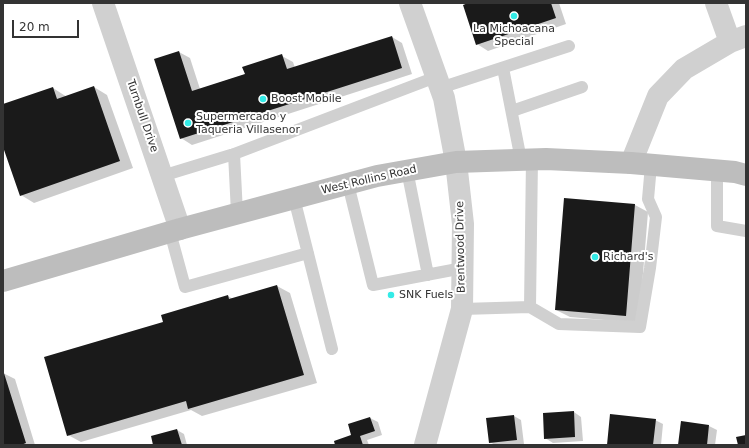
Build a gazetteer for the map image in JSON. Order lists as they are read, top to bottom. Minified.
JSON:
{"streets":{"main road":["West Rollins Road"],"street":["Turnbull Drive","Brentwood Drive"]},"crossings":[["Turnbull Drive","West Rollins Road"],["West Rollins Road","Brentwood Drive"]],"places":["La Michoacana Special","Boost Mobile","Supermercado y Taqueria Villasenor","Richard's","SNK Fuels"],"scale_bar":"20 m"}
